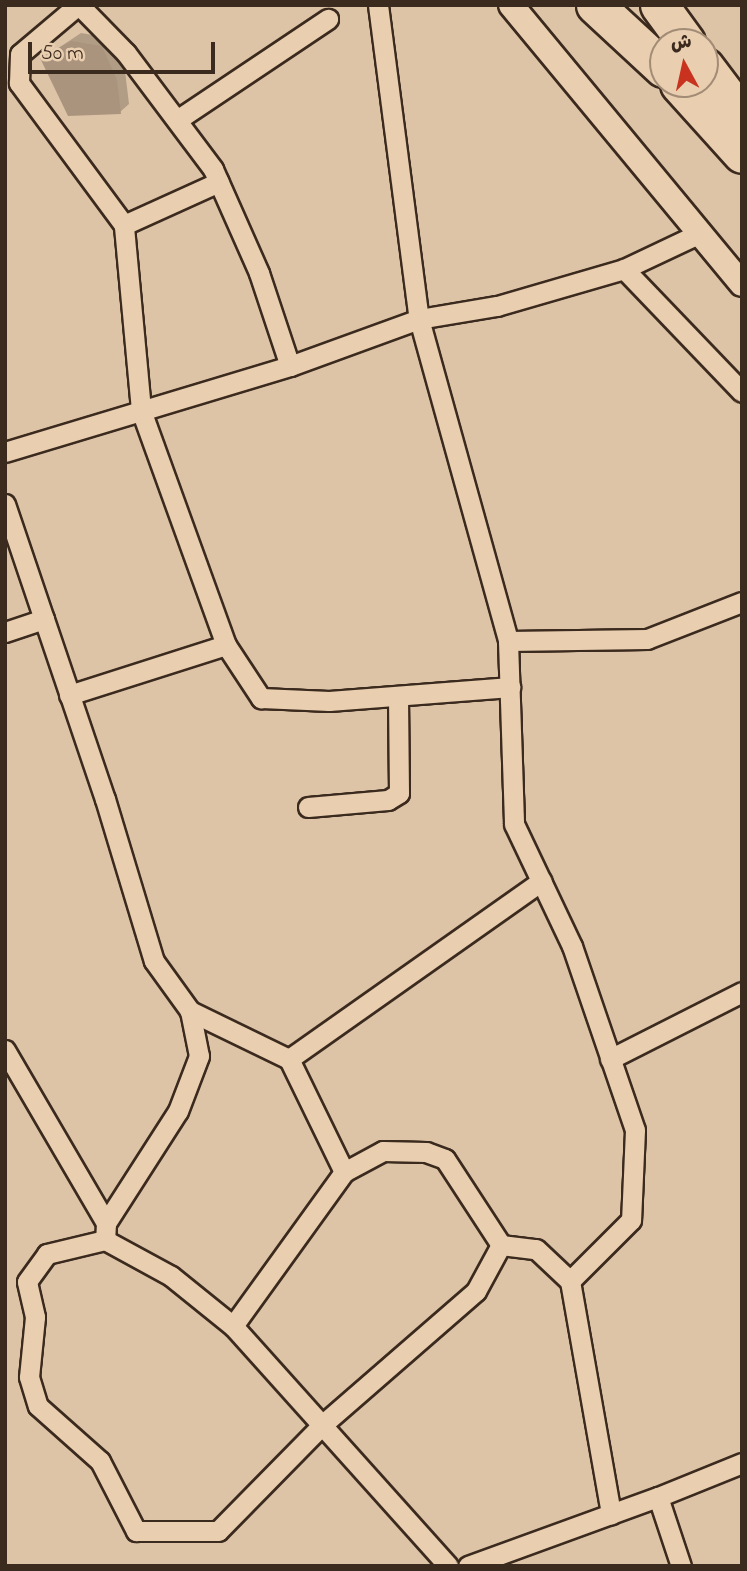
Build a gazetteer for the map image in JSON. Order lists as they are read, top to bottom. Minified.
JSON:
{"scale_bar":"50 m","north":"top"}
